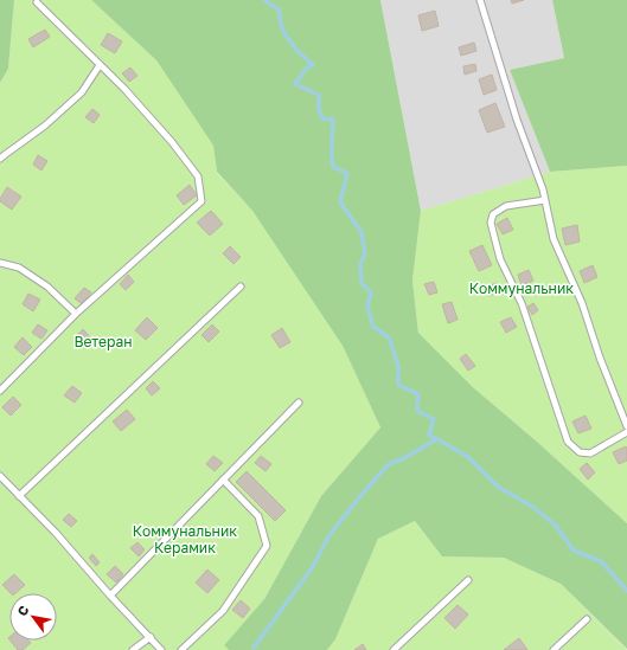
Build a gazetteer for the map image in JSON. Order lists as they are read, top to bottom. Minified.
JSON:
{"parks":["Коммунальник","Ветеран","Коммунальник Керамик"],"north":"top left"}
